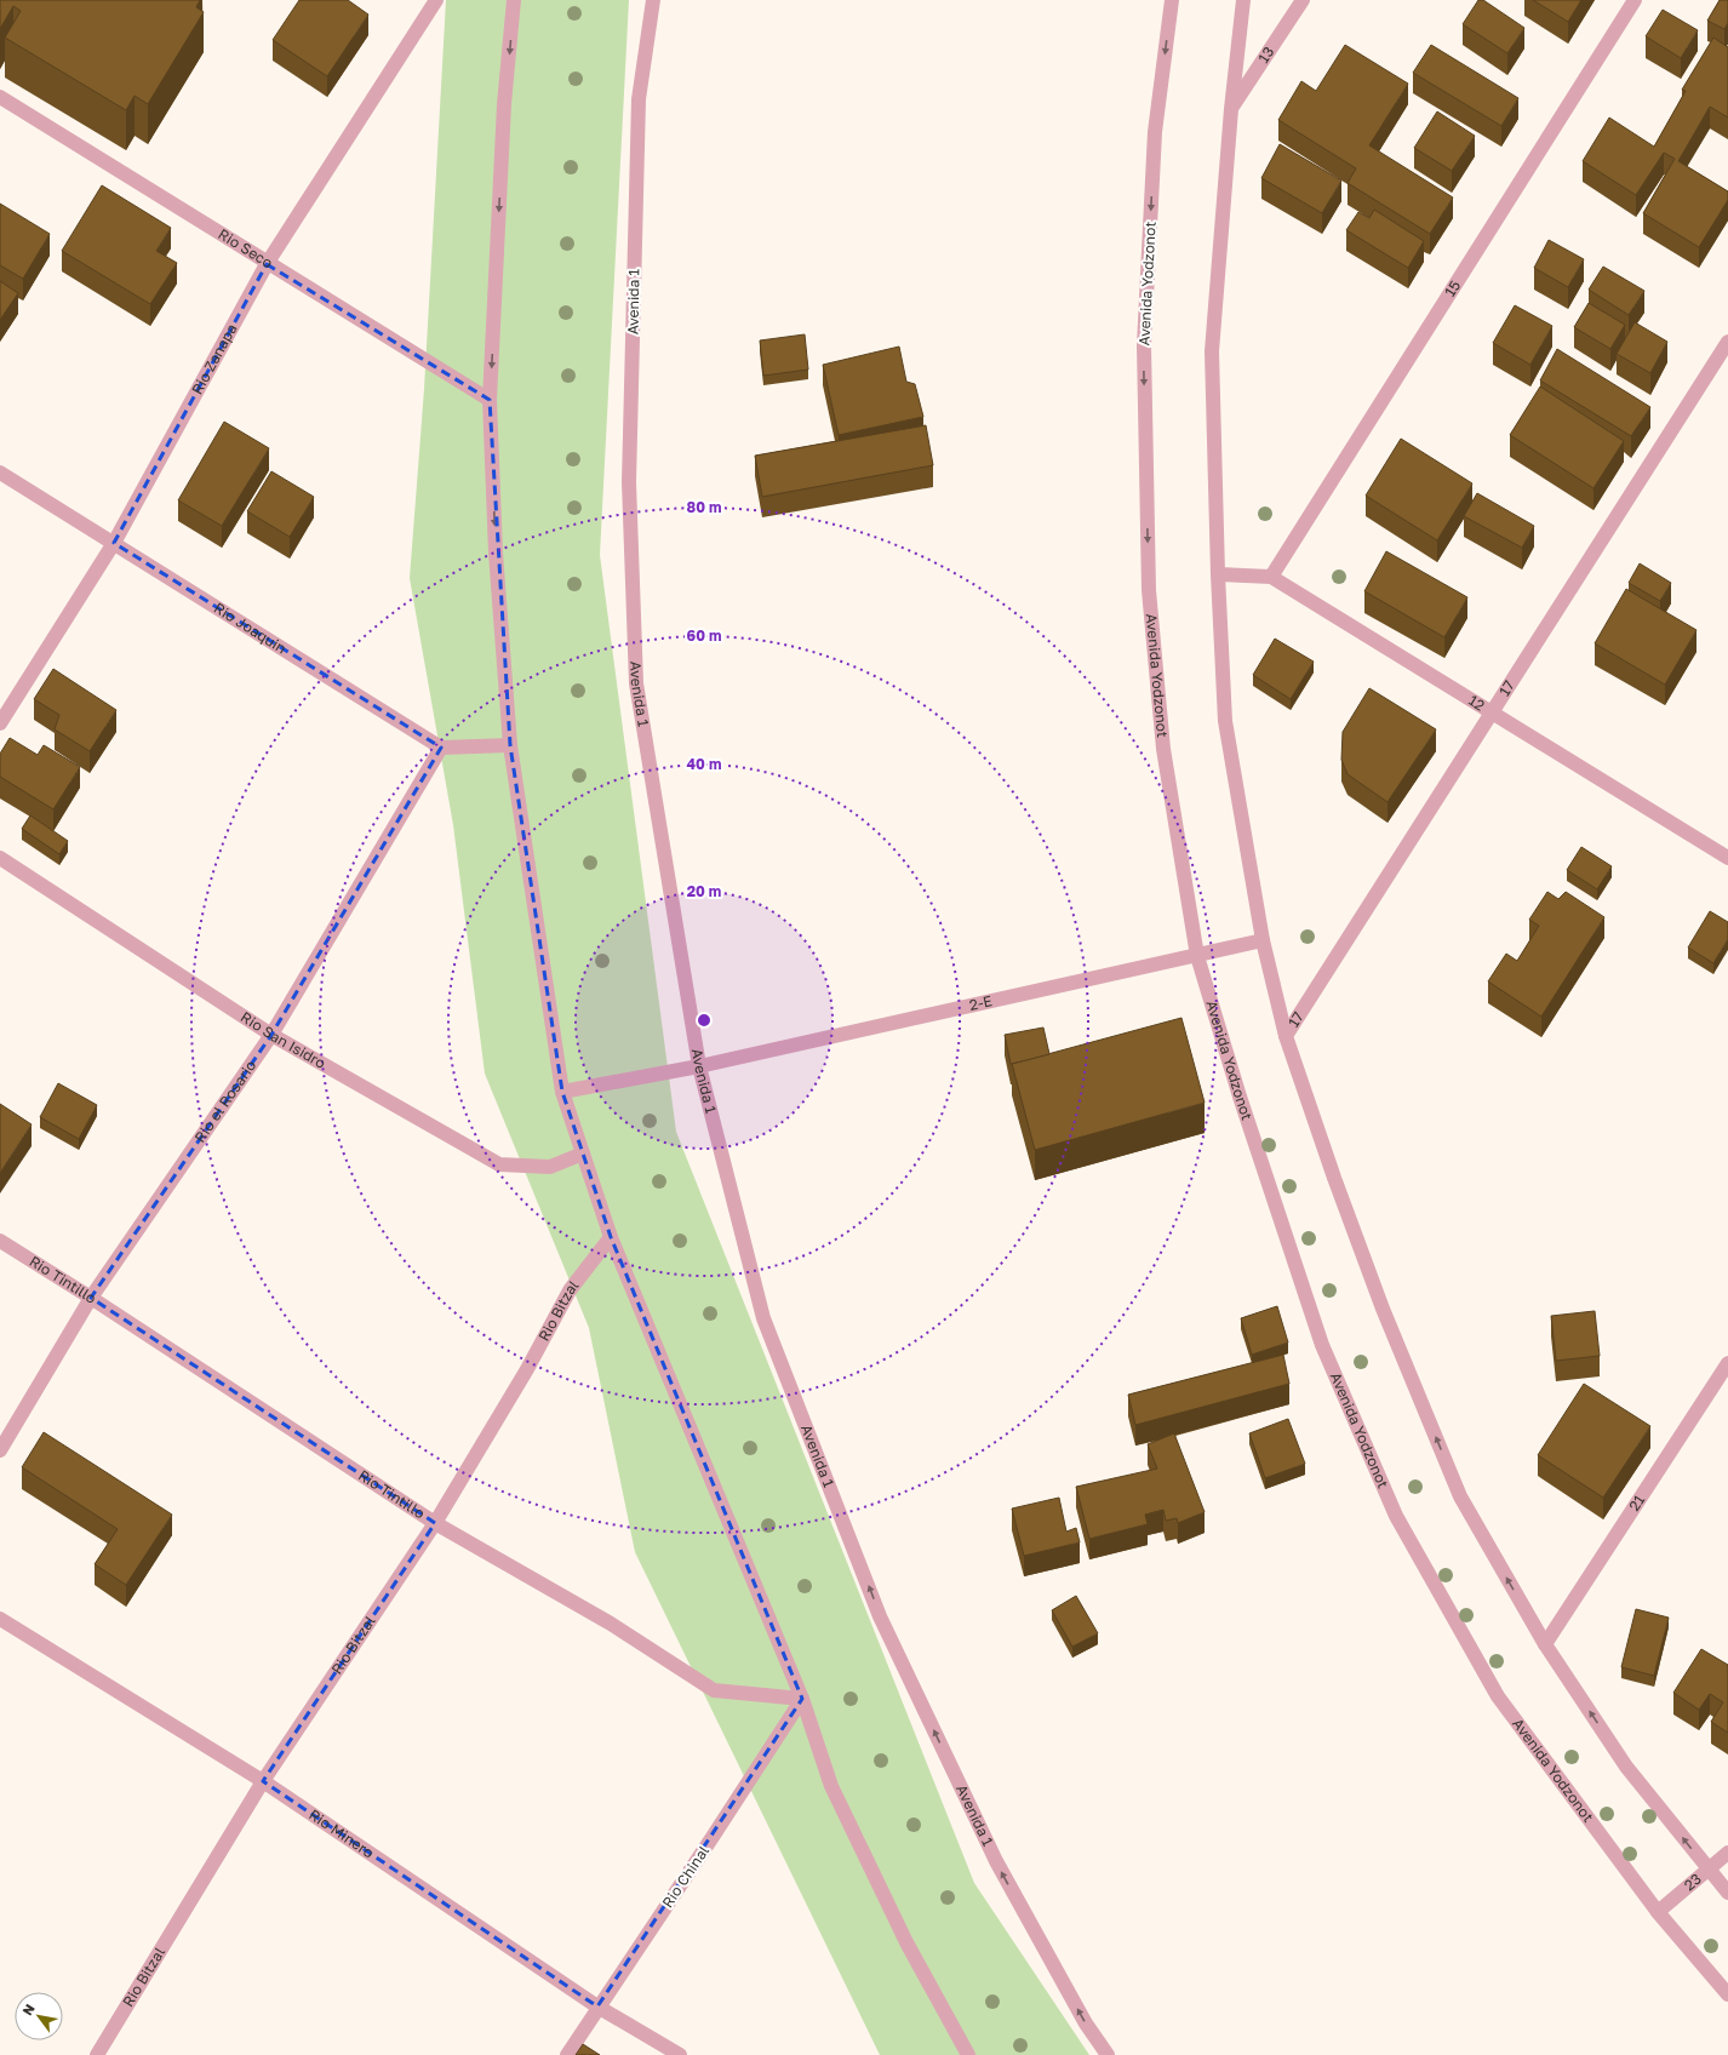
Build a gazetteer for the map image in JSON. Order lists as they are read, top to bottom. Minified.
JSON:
{"streets":{"street":["13","Rio Seco","Avenida Yodzonot","15","Avenida 1","Rio Zanapa","Rio Joaquin","17","12","2-E","Rio San Isidro","Rio el Rosario","Rio Tintillo","Rio Bitzal","21","Rio Minero","Rio Chinal","23"]},"crossings":[["Rio Seco","Rio Zanapa"],["Avenida Yodzonot","2-E"],["Avenida Yodzonot","23"],["15","12"],["Avenida 1","2-E"],["Rio Zanapa","Rio Joaquin"],["Rio Joaquin","Rio el Rosario"],["17","12"],["Rio San Isidro","Rio el Rosario"],["Rio el Rosario","Rio Tintillo"],["Rio Tintillo","Rio Bitzal"],["Rio Tintillo","Rio Chinal"],["Rio Bitzal","Rio Minero"],["Rio Minero","Rio Chinal"]],"north":"top left","rings":["80 m","60 m","40 m","20 m"]}
